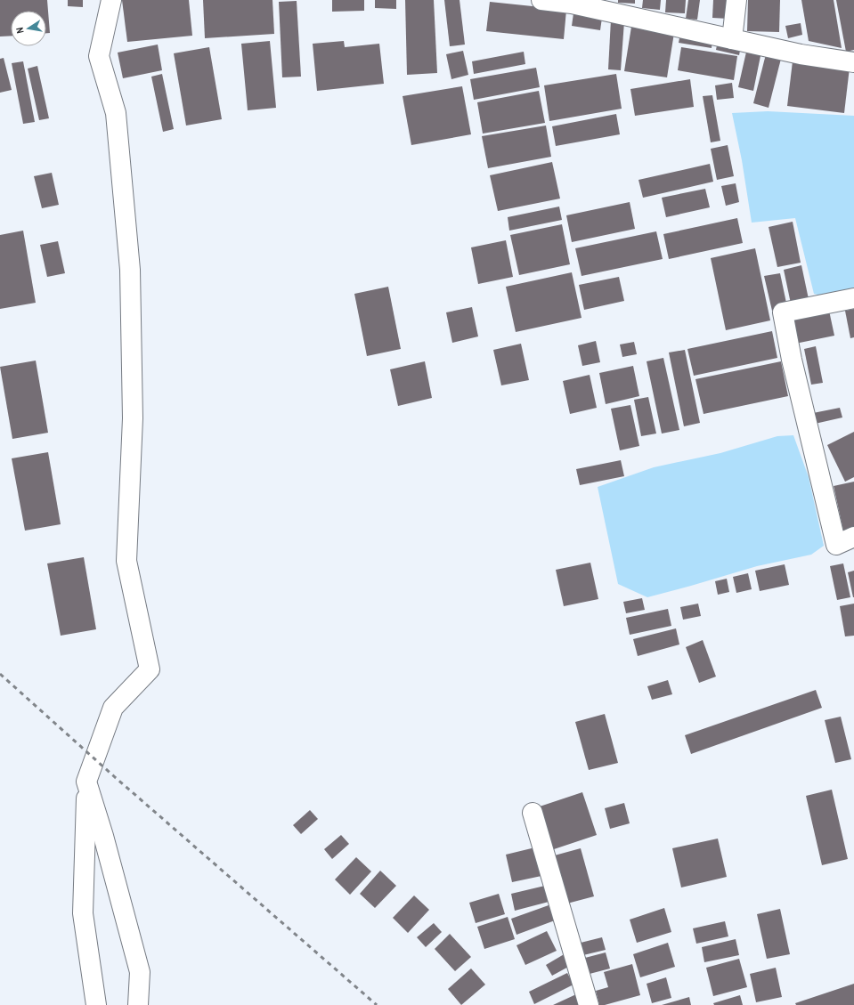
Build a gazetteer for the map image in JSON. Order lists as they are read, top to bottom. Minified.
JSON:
{"north":"left"}
